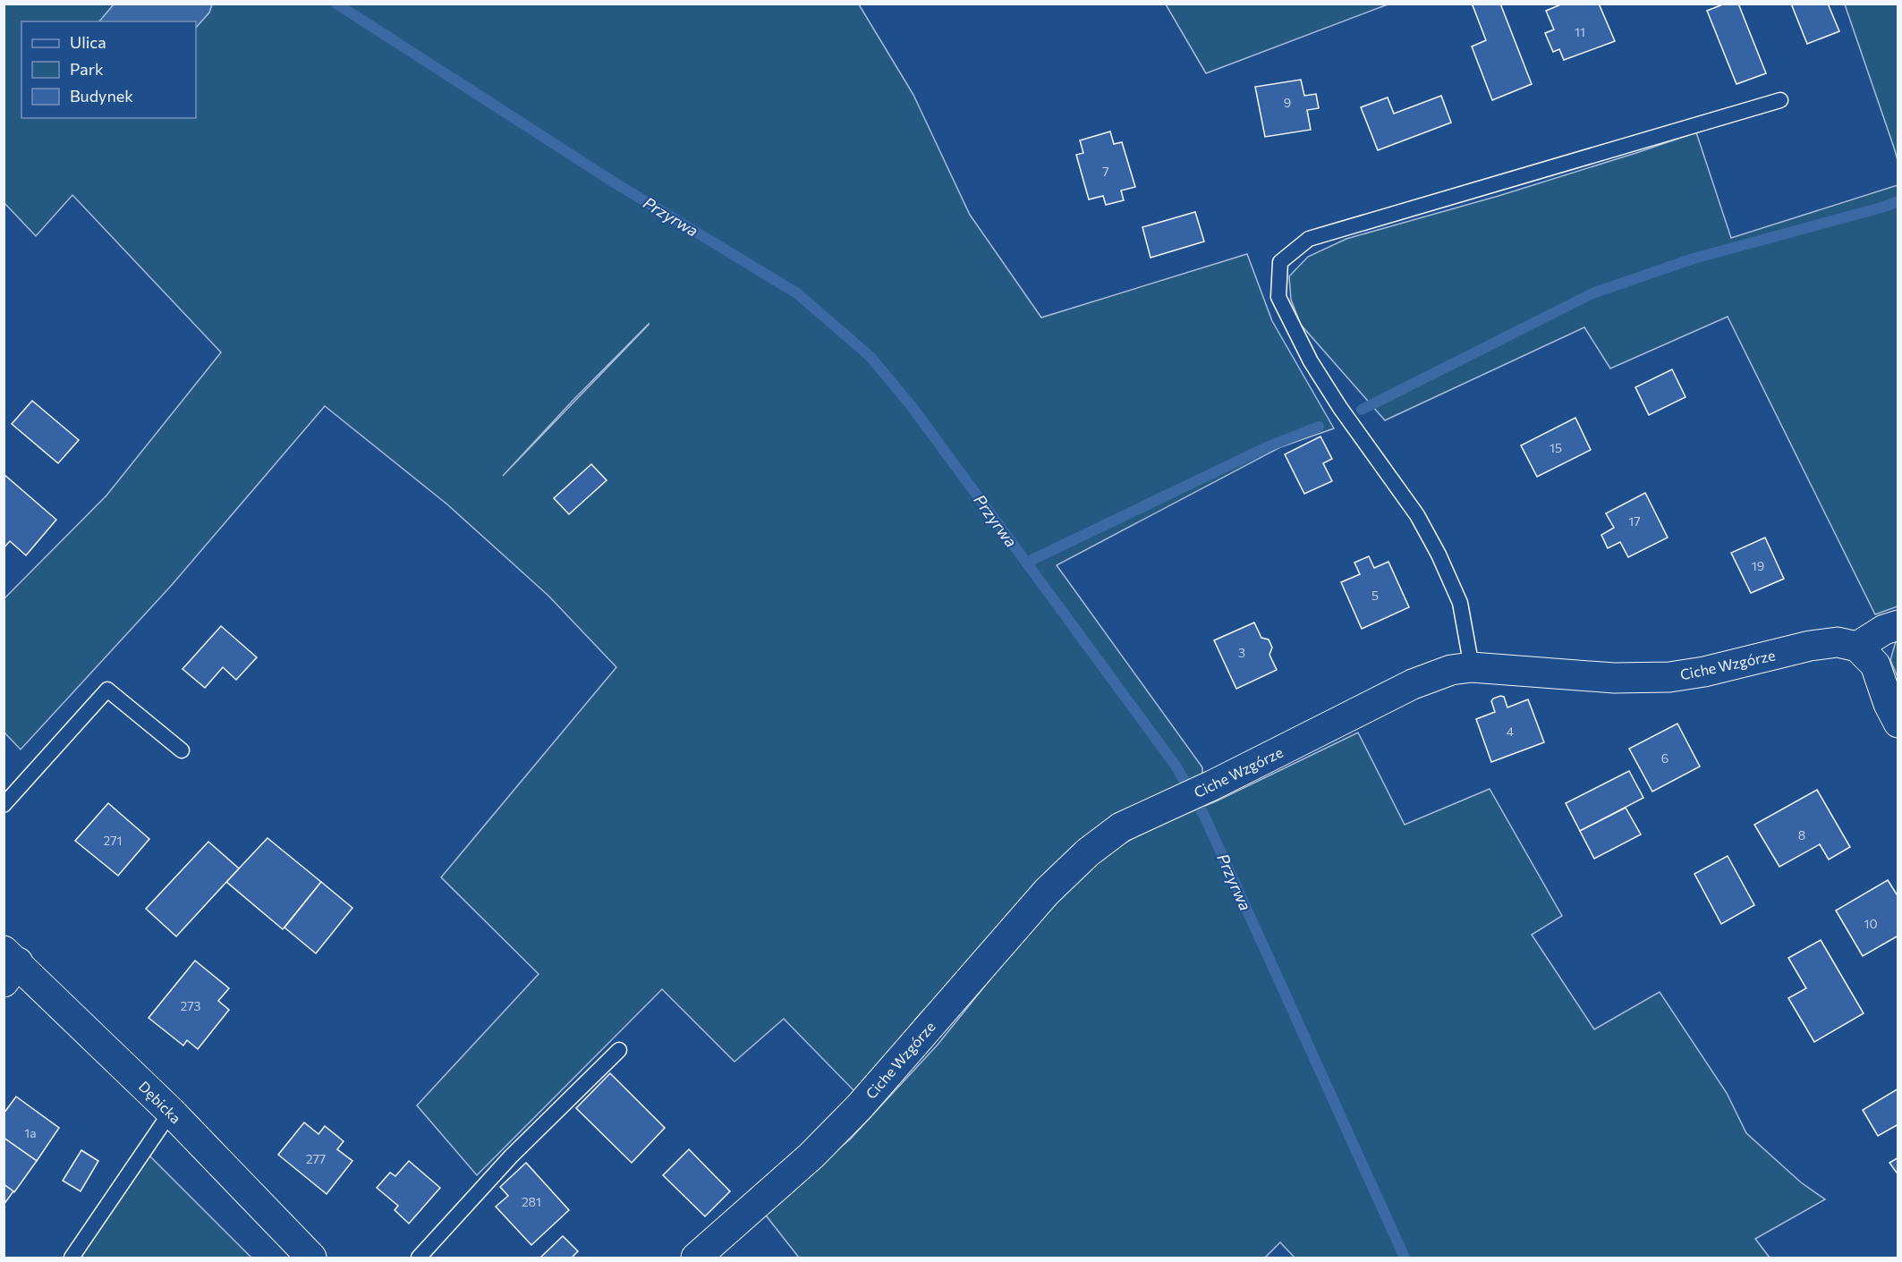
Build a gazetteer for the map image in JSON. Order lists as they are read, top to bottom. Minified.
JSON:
{"streets":{"street":["Ciche Wzgórze","Dębicka"]},"water":["Przyrwa"],"house_numbers":["11","9","7","15","17","19","5","3","4","6","8","271","10","273","1a","277","281"],"legend":["Ulica","Park","Budynek"]}
